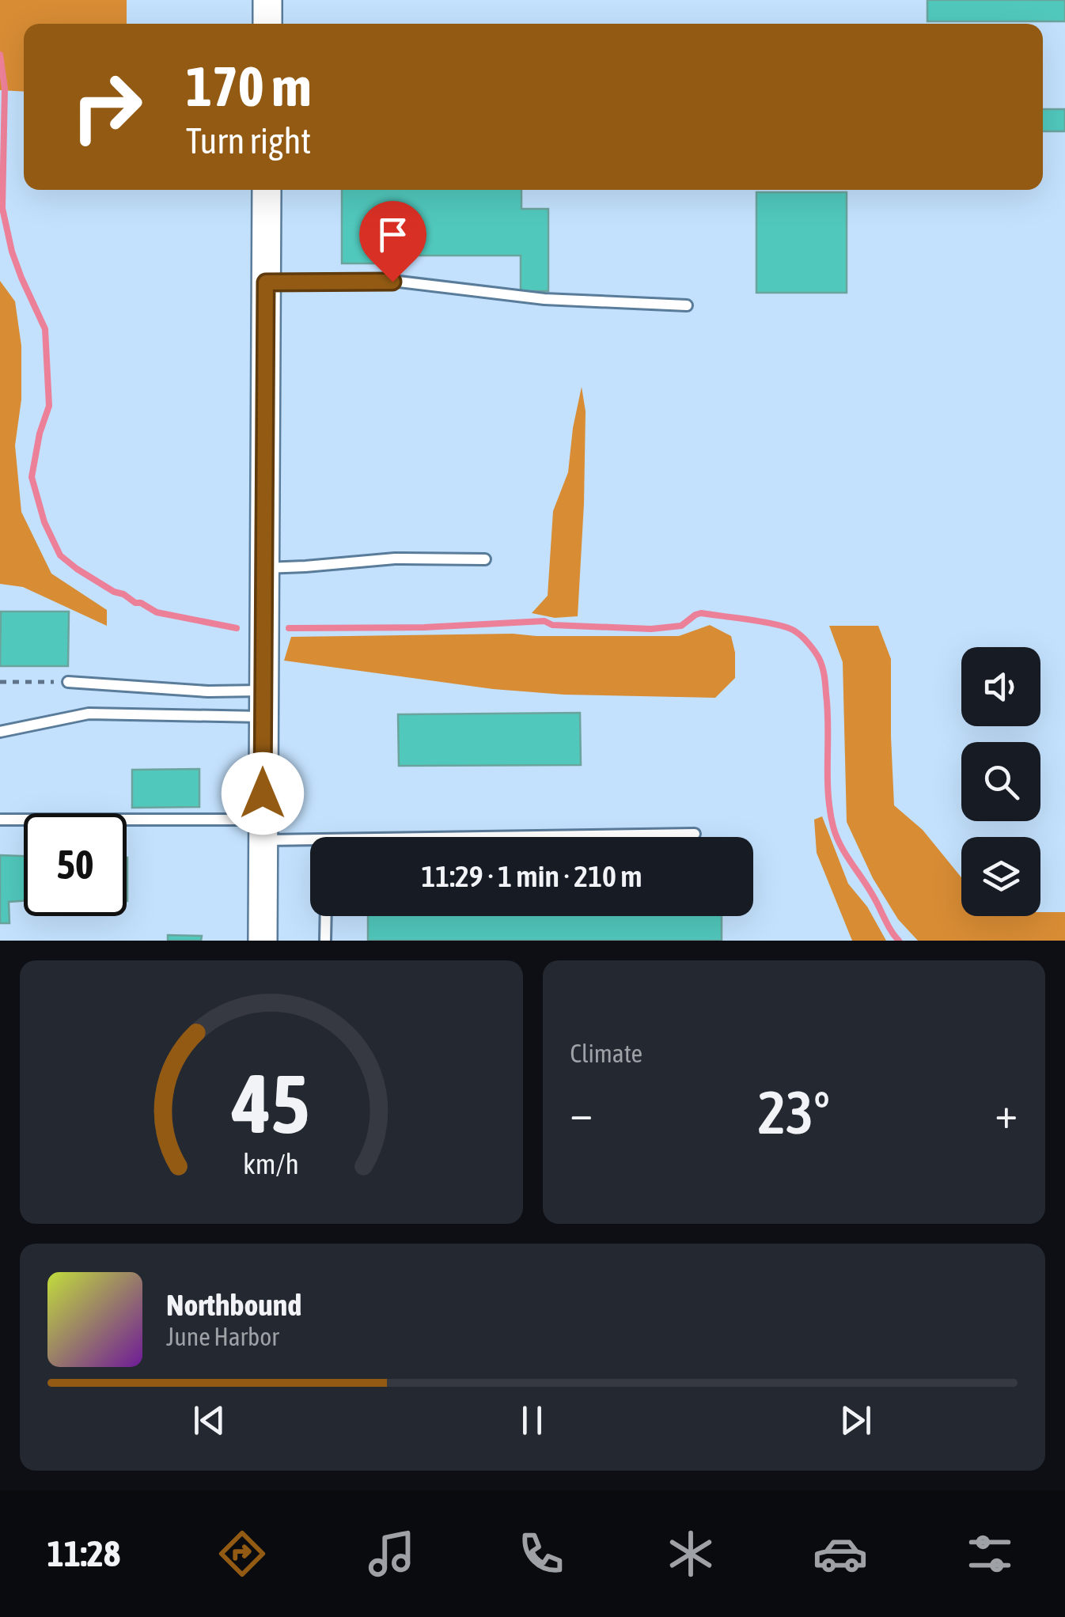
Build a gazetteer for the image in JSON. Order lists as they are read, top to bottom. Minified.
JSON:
{"page":{"turn":["170 m","Turn right"],"limit":"50","trip":"11:29 · 1 min · 210 m","tile":"Climate","heat":["−","23°","+"],"song":["Northbound","June Harbor"],"tabs":"11:28","gauge":["45","km/h"]}}
